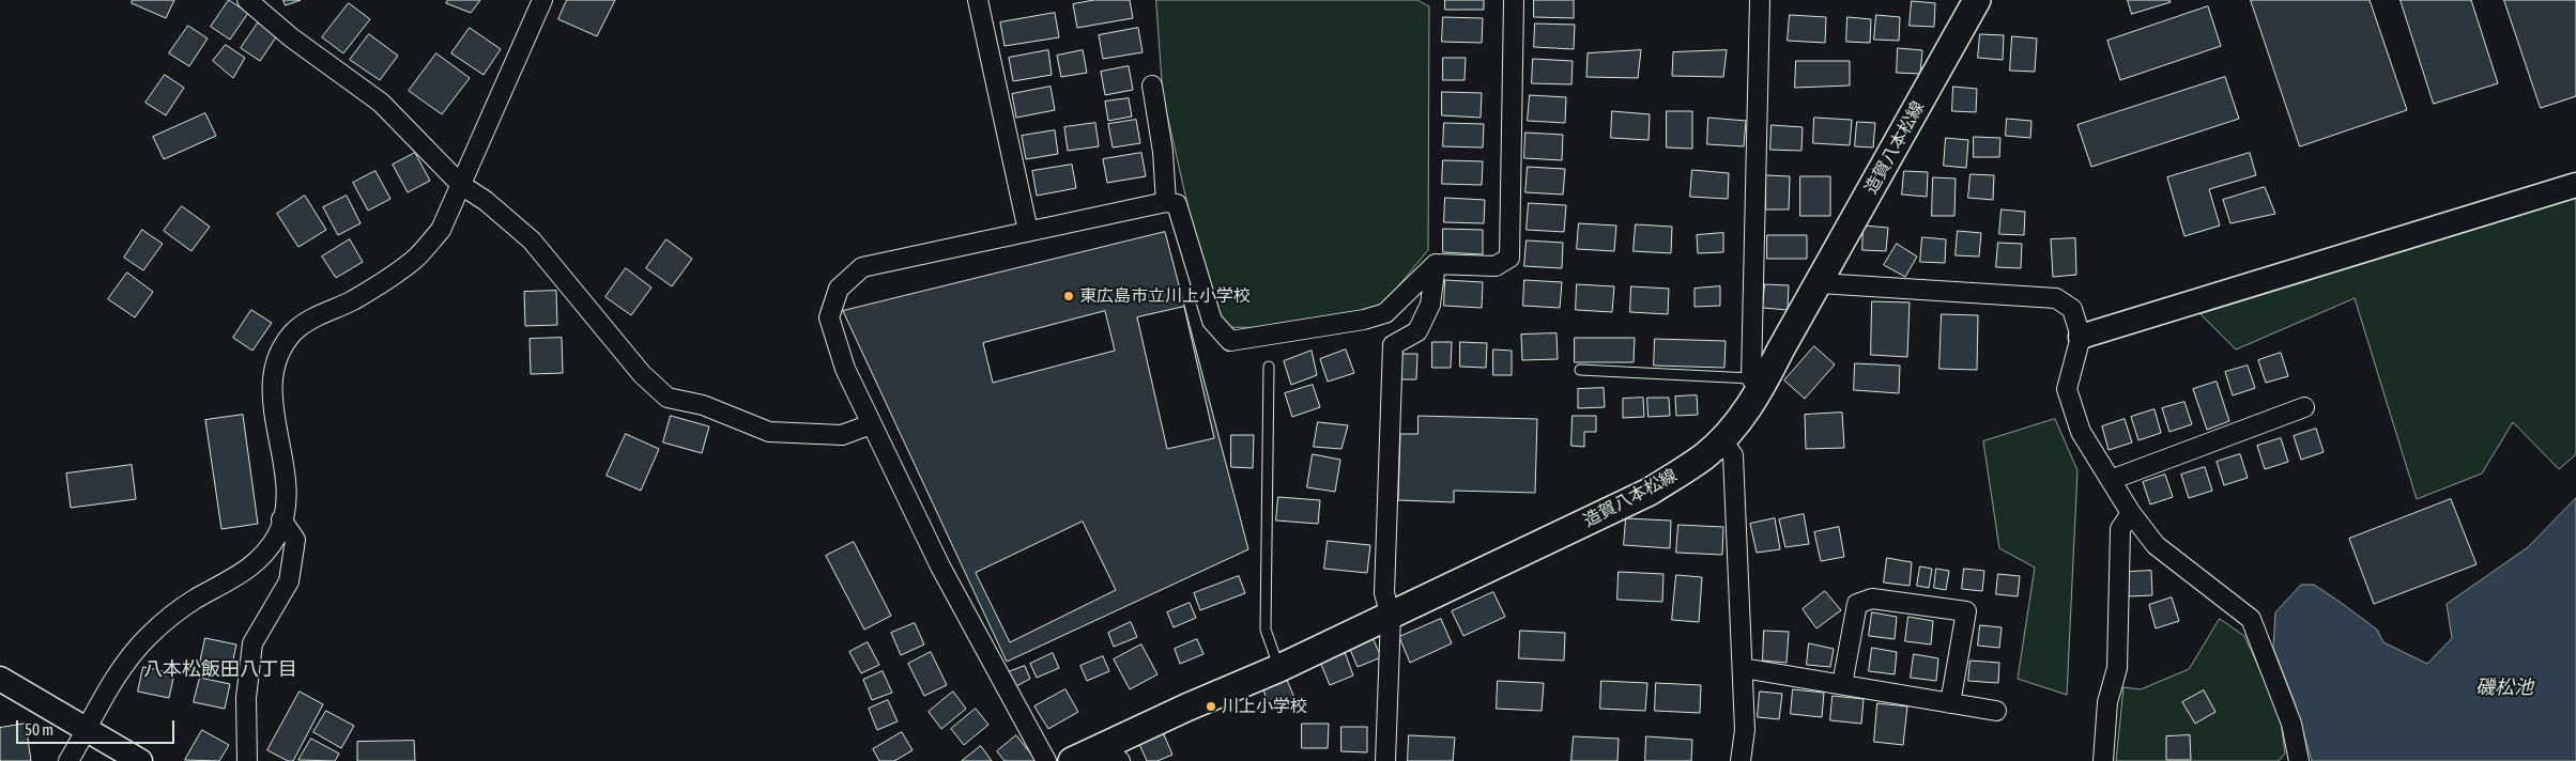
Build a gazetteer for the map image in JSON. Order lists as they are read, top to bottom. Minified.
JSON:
{"streets":{"main road":["造賀八本松線"]},"districts":["八本松飯田八丁目"],"water":["磯松池"],"places":["東広島市立川上小学校","川上小学校"],"scale_bar":"50 m"}
